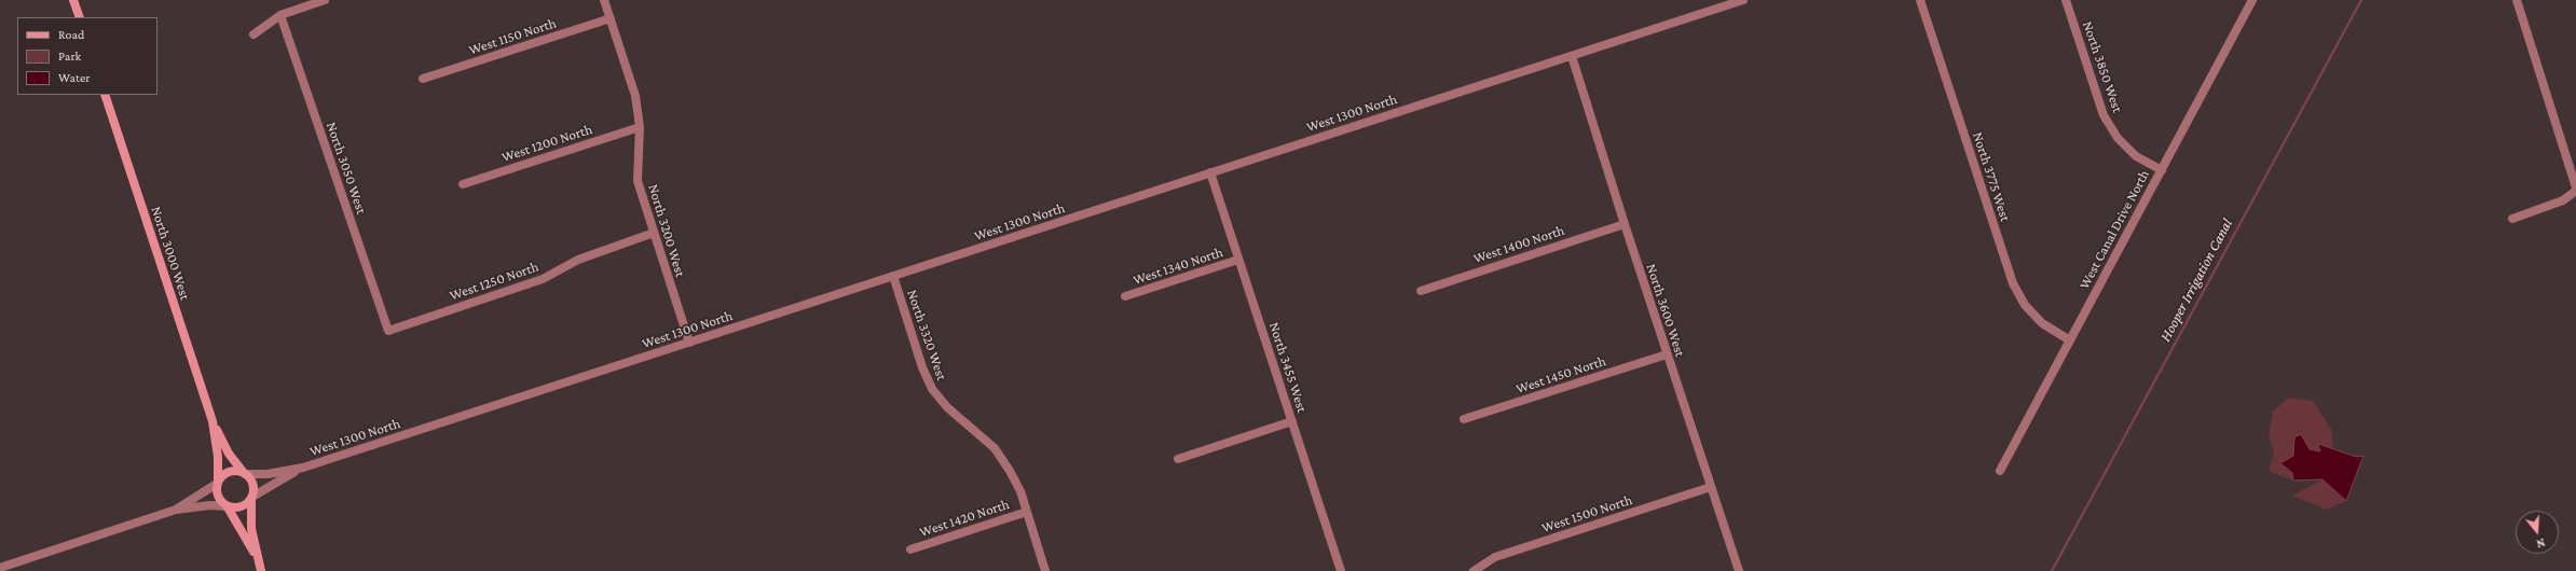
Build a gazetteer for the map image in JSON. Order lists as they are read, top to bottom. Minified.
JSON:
{"streets":{"main road":["North 3000 West"],"street":["West 1150 North","North 3850 West","West 1300 North","West 1200 North","North 3050 West","North 3775 West","West Canal Drive North","North 3200 West","West 1400 North","West 1340 North","West 1250 North","North 3600 West","North 3320 West","North 3455 West","West 1450 North","West 1500 North","West 1420 North"]},"crossings":[["West 1150 North","North 3200 West"],["North 3850 West","West Canal Drive North"],["West 1300 North","North 3200 West"],["West 1300 North","North 3000 West"],["West 1300 North","North 3600 West"],["West 1300 North","North 3320 West"],["West 1300 North","North 3455 West"],["West 1200 North","North 3200 West"],["North 3050 West","West 1250 North"],["North 3775 West","West Canal Drive North"],["North 3200 West","West 1250 North"],["West 1400 North","North 3600 West"],["West 1340 North","North 3455 West"],["North 3600 West","West 1450 North"],["North 3600 West","West 1500 North"],["North 3320 West","West 1420 North"]],"water":["Hooper Irrigation Canal"],"legend":["Road","Park","Water"],"north":"bottom"}
